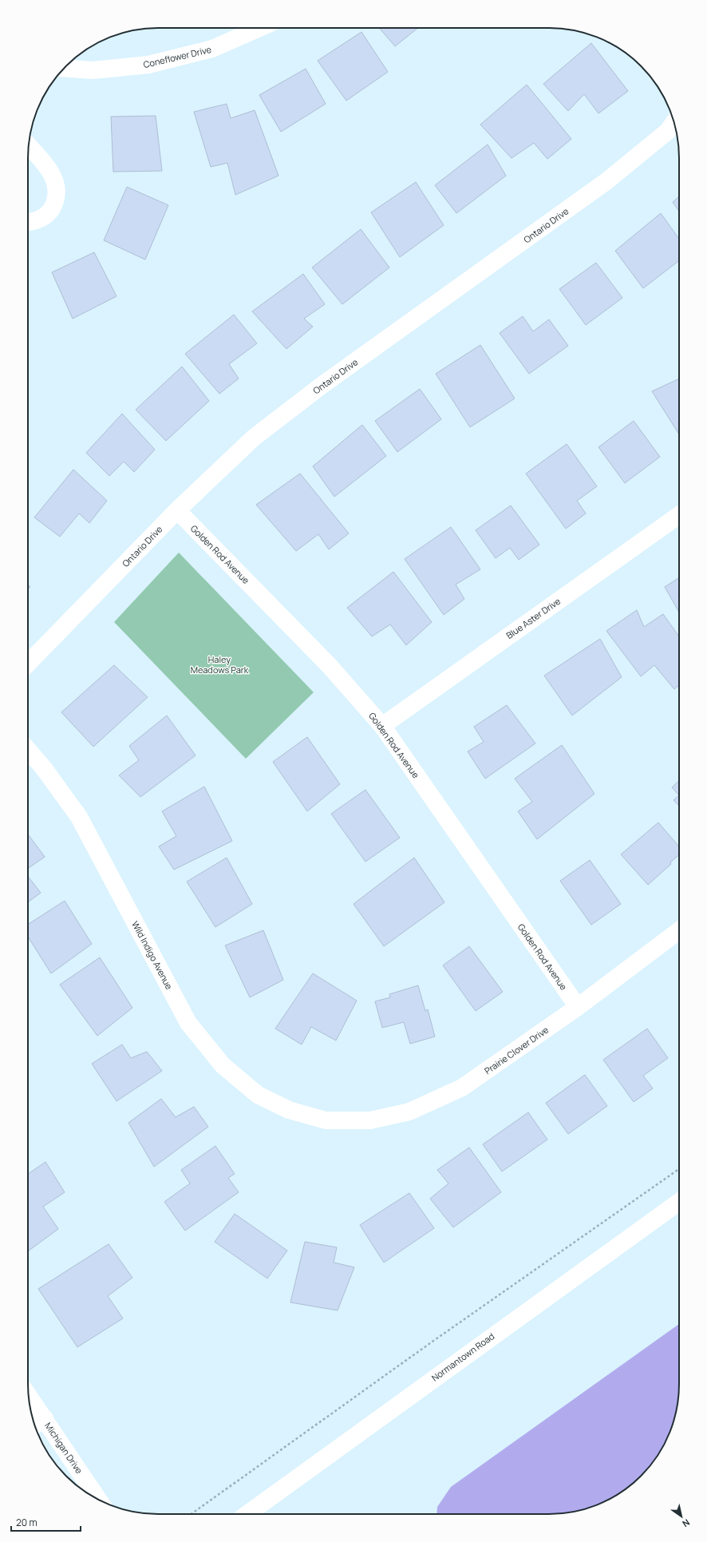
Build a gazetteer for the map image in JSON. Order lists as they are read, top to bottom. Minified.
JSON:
{"streets":{"street":["Coneflower Drive","Ontario Drive","Golden Rod Avenue","Blue Aster Drive","Wild Indigo Avenue","Prairie Clover Drive","Normantown Road","Michigan Drive"]},"crossings":[["Ontario Drive","Golden Rod Avenue"],["Golden Rod Avenue","Blue Aster Drive"],["Golden Rod Avenue","Prairie Clover Drive"],["Wild Indigo Avenue","Prairie Clover Drive"]],"parks":["Haley Meadows Park"],"scale_bar":"20 m","north":"bottom right"}
